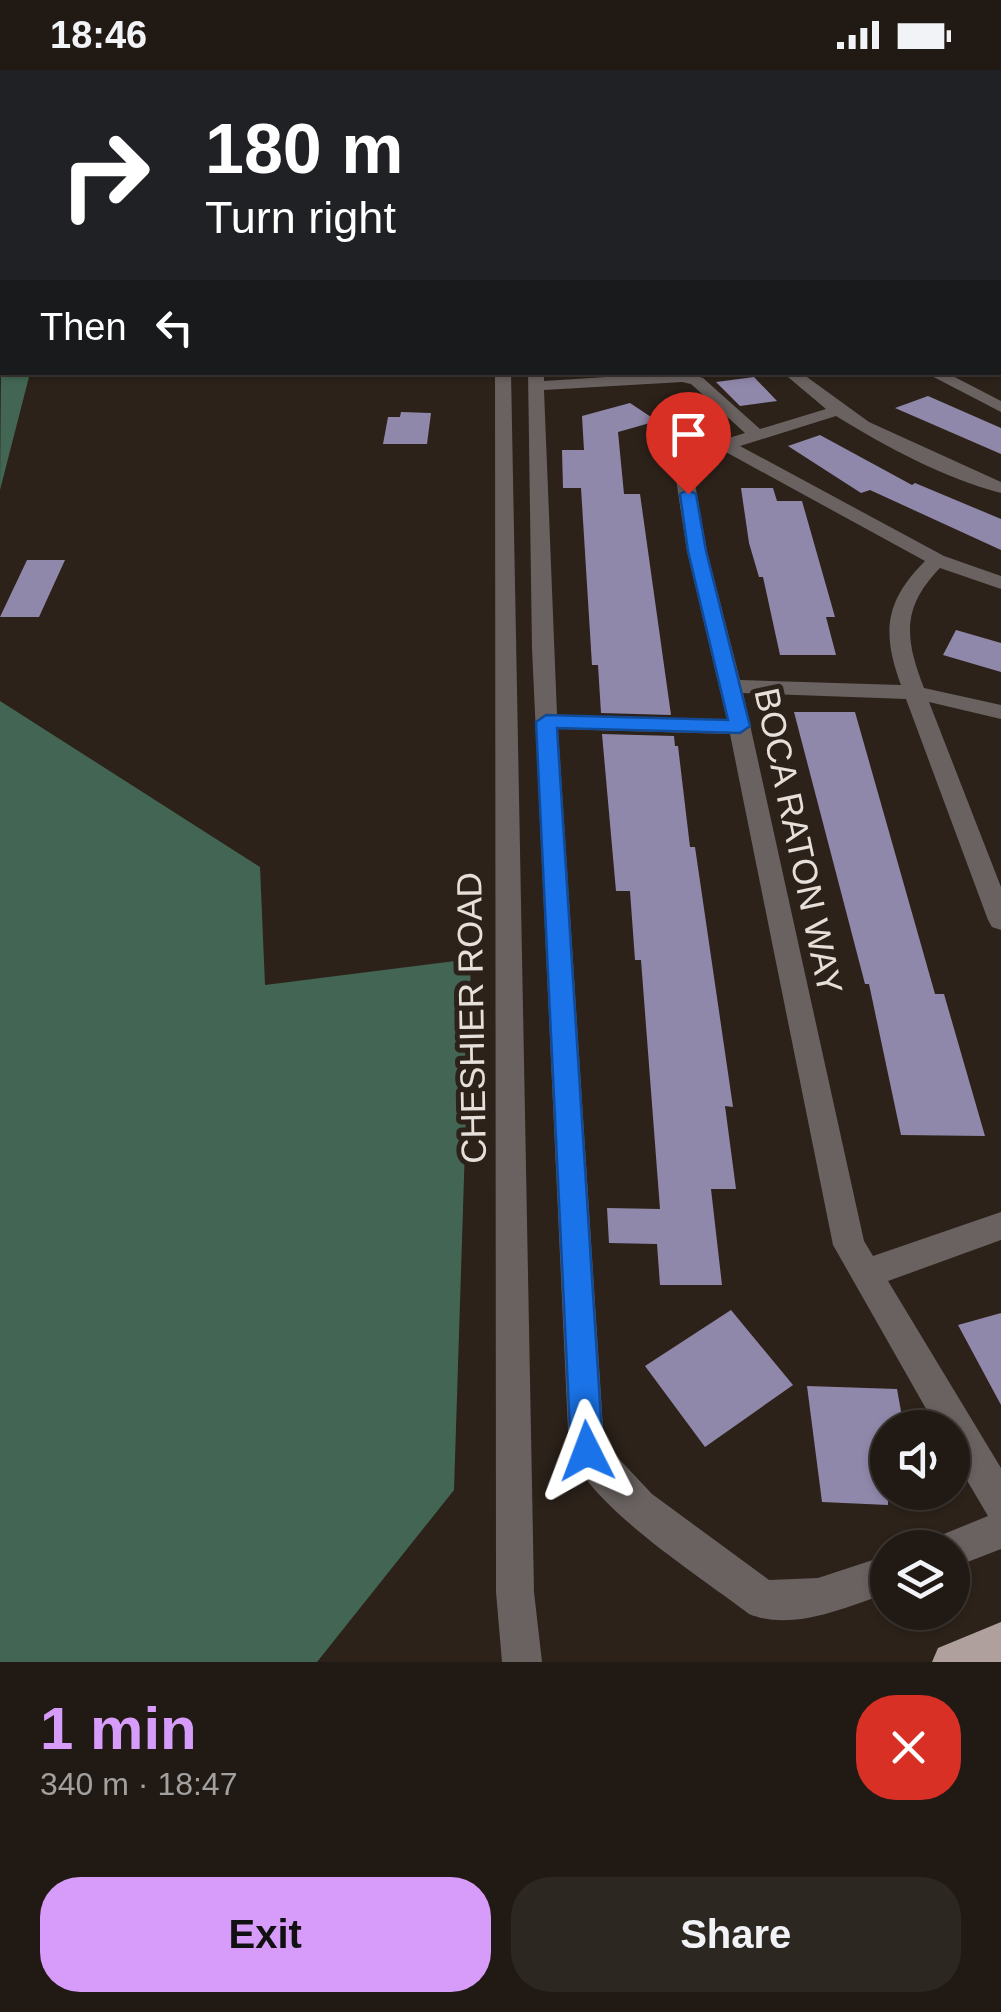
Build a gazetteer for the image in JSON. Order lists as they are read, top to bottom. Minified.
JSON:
{"streets":{"street":["BOCA RATON WAY","CHESHIER ROAD"]},"page":{"status":"18:46","turn":["180 m","Turn right"],"then":"Then","heading":["1 min","340 m · 18:47"],"buttons":["Exit","Share"]}}
